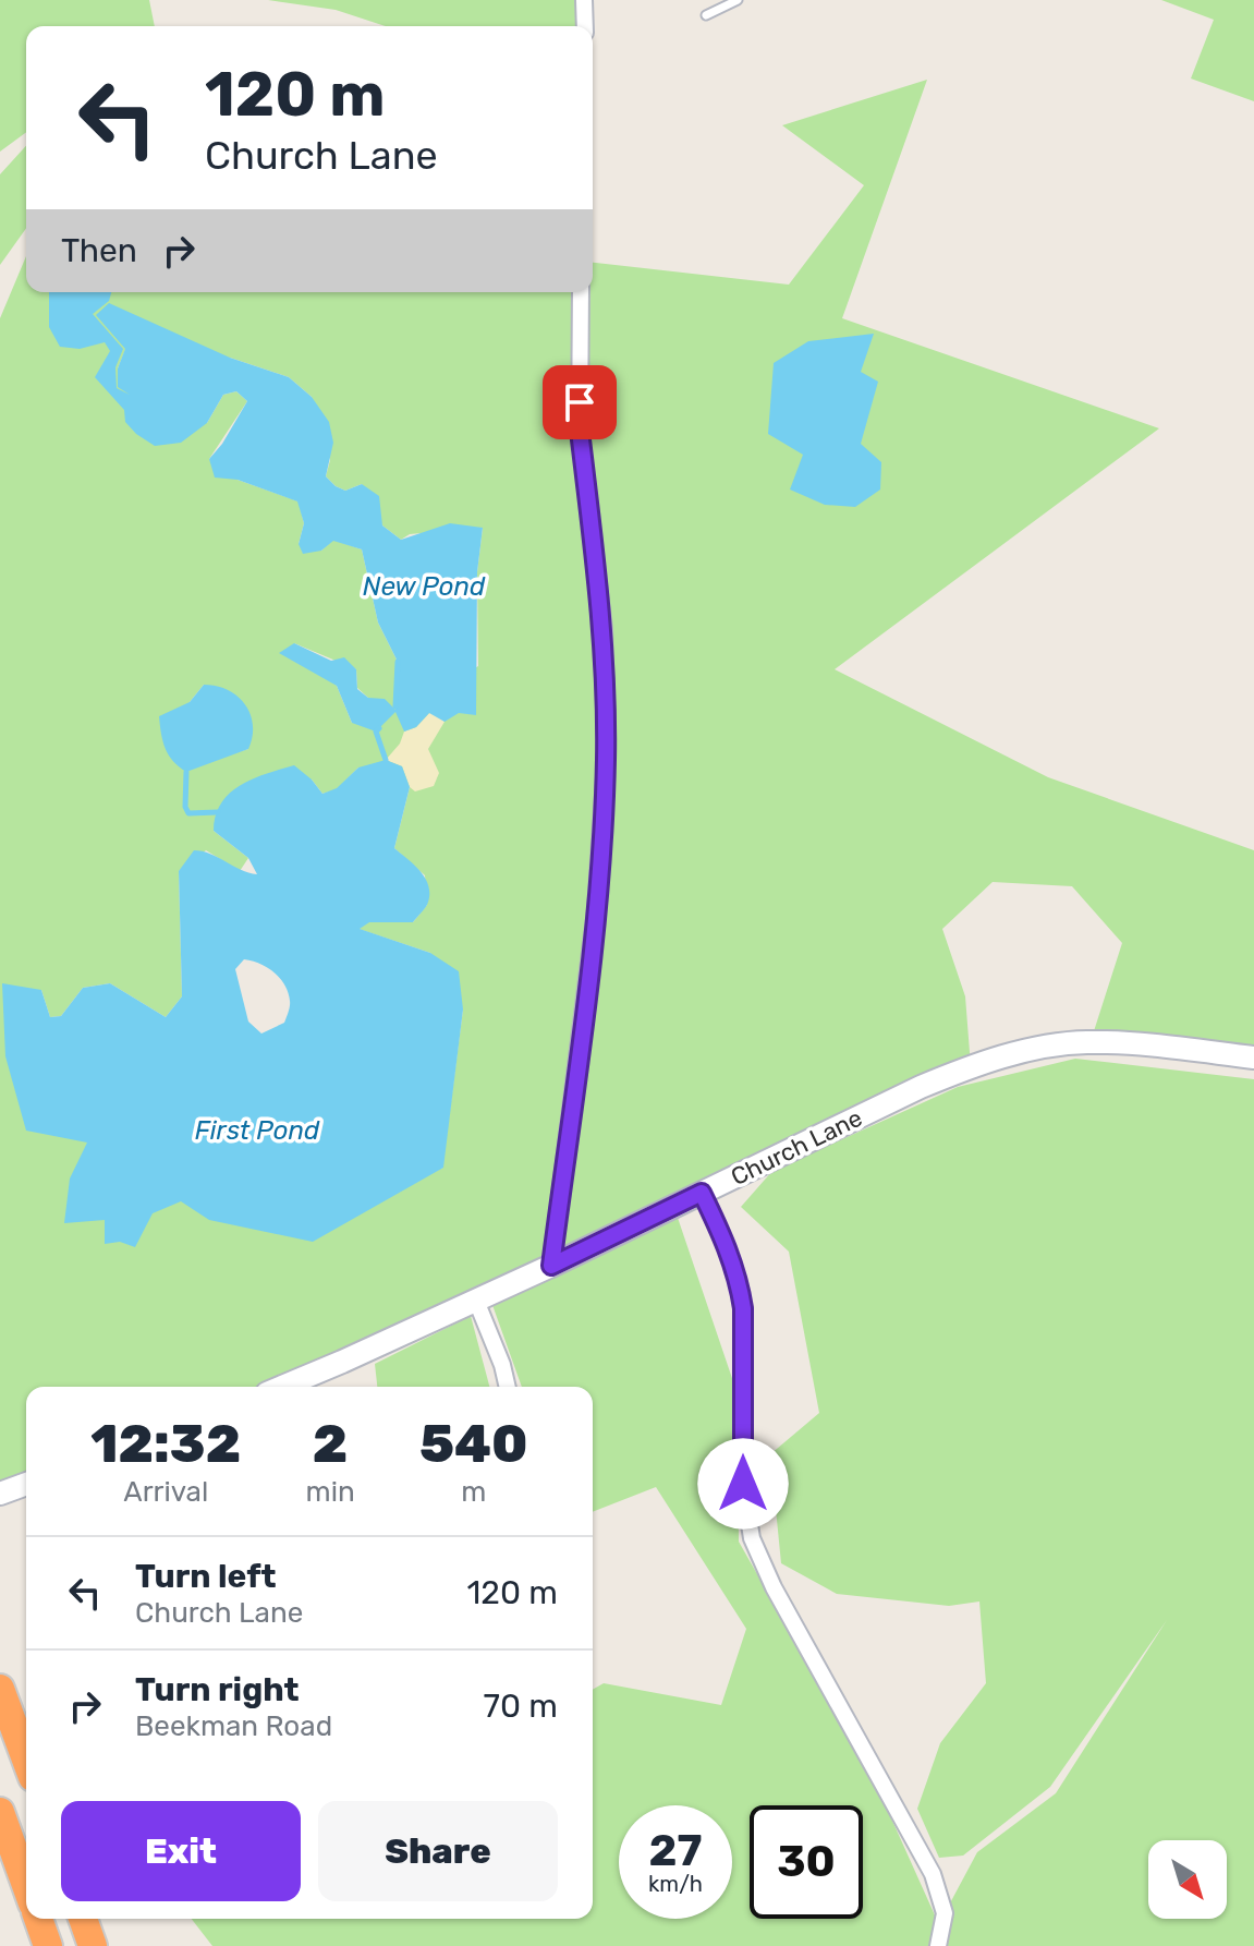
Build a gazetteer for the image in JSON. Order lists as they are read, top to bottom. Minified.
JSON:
{"streets":{"street":["Church Lane"]},"water":["New Pond","First Pond"],"north":"bottom right","page":{"turn":["120 m","Church Lane"],"then":"Then","eta":["12:32","Arrival","2","min","540","m"],"list":[{"name":"Turn left","note":"Church Lane","value":"120 m"},{"name":"Turn right","note":"Beekman Road","value":"70 m"}],"buttons":["Exit","Share"],"speed":"27 km/h","limit":"30"}}
